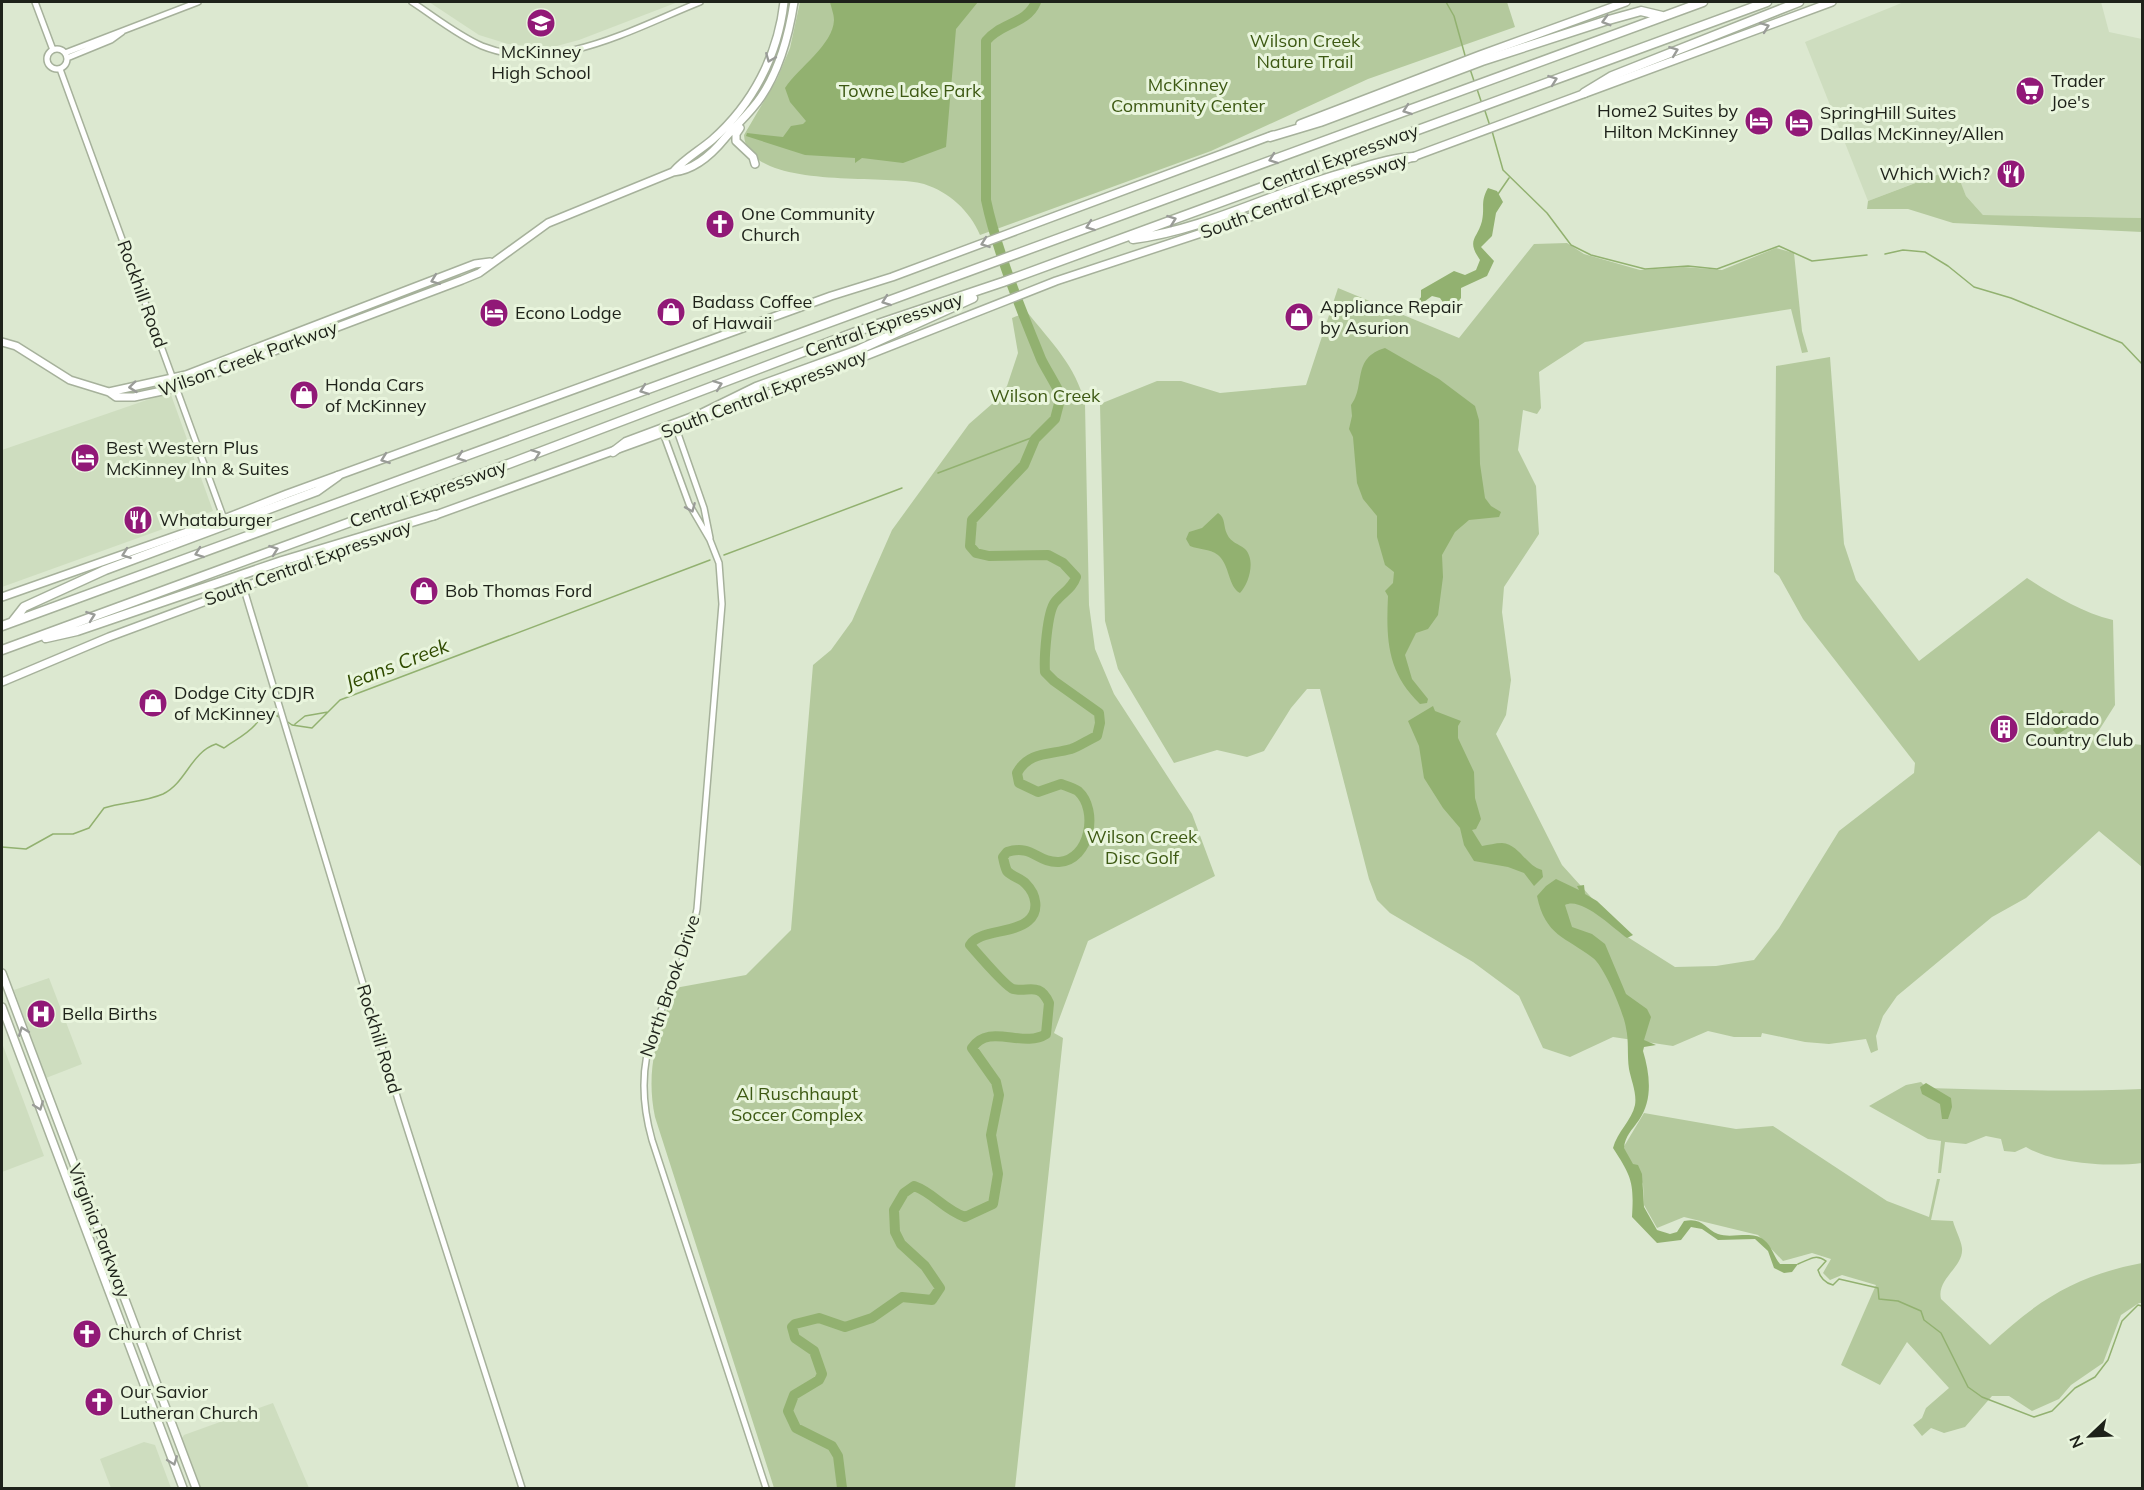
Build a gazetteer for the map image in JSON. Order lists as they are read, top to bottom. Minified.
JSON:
{"streets":{"highway":["Central Expressway"],"main road":["South Central Expressway","Wilson Creek Parkway","Virginia Parkway"],"street":["Rockhill Road","North Brook Drive"]},"crossings":[["South Central Expressway","Rockhill Road"],["South Central Expressway","North Brook Drive"],["Rockhill Road","Wilson Creek Parkway"]],"water":["Jeans Creek"],"parks":["Wilson Creek Nature Trail","McKinney Community Center","Towne Lake Park","Wilson Creek","Wilson Creek Disc Golf","Al Ruschhaupt Soccer Complex"],"places":{"school or university":["McKinney High School"],"supermarket":["Trader Joe's"],"hotel":["Home2 Suites by Hilton McKinney","SpringHill Suites Dallas McKinney/Allen","Econo Lodge","Best Western Plus McKinney Inn & Suites"],"restaurant":["Which Wich?","Whataburger"],"church":["One Community Church","Church of Christ","Our Savior Lutheran Church"],"shop":["Badass Coffee of Hawaii","Appliance Repair by Asurion","Honda Cars of McKinney","Bob Thomas Ford","Dodge City CDJR of McKinney"],"building":["Eldorado Country Club"],"hospital":["Bella Births"]},"north":"bottom left"}
